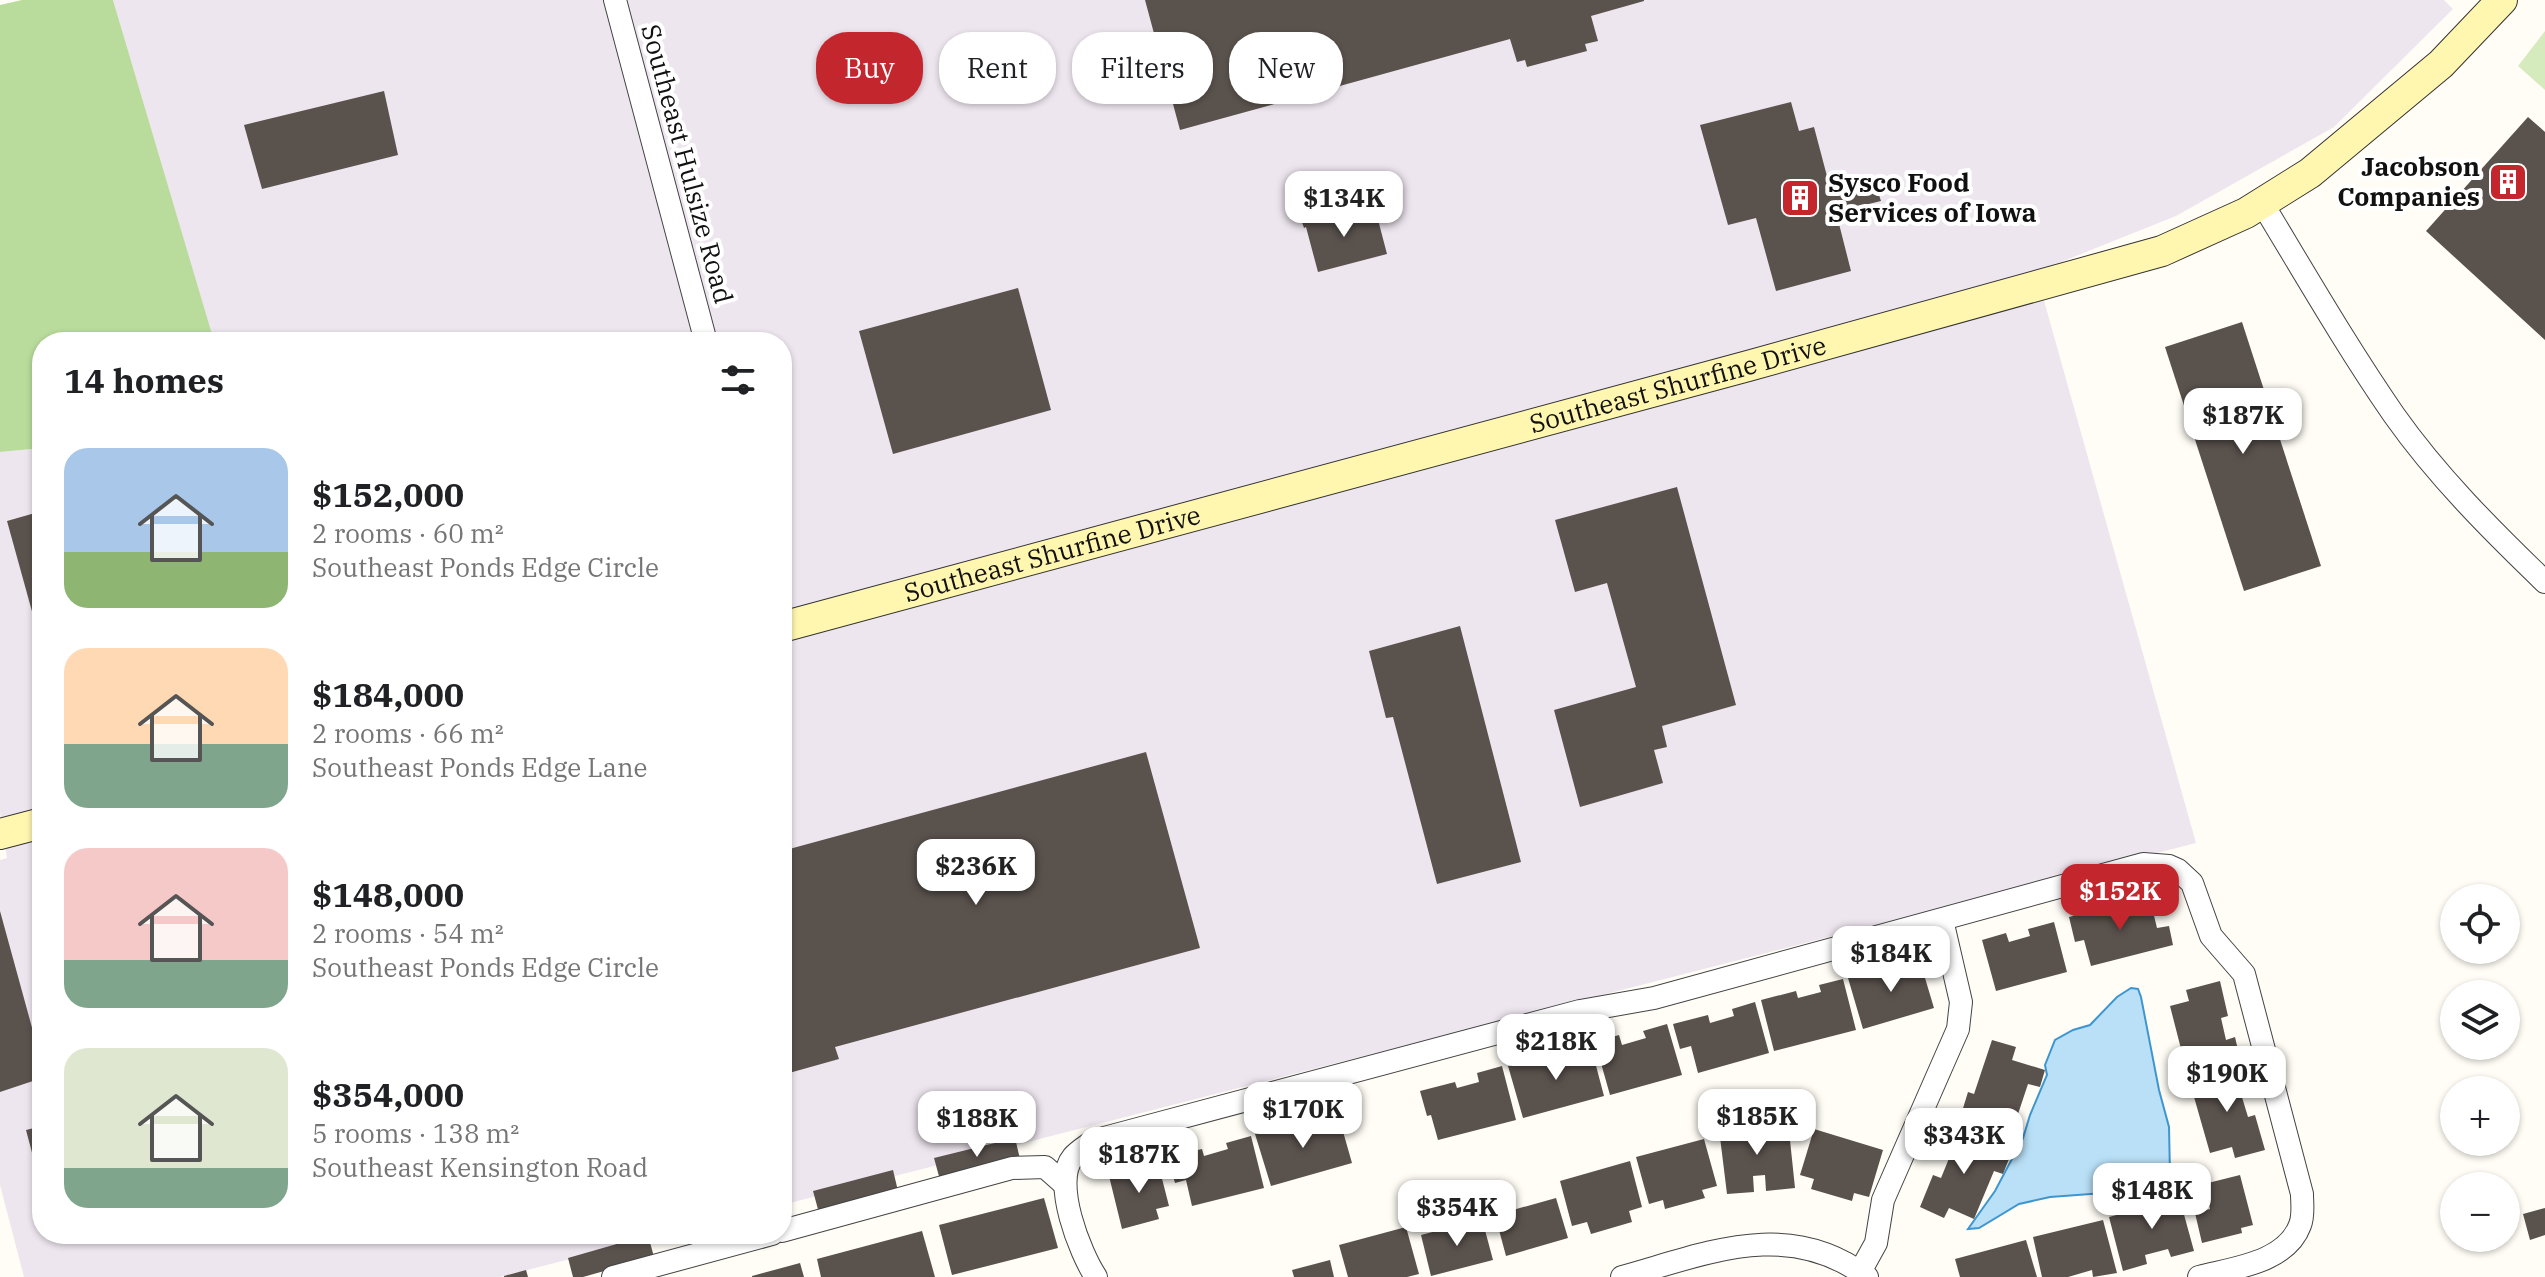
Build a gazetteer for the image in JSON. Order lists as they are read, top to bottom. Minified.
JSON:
{"streets":{"street":["Southeast Hulsize Road","Southeast Shurfine Drive"]},"places":{"building":["Jacobson Companies","Sysco Food Services of Iowa"]},"page":{"chip":["Buy","Rent","Filters","New"],"price":["$134K","$187K","$236K","$152K","$184K","$218K","$190K","$170K","$185K","$188K","$343K","$187K","$148K","$354K"],"heading":"14 homes","list":[{"name":"$152,000","note":"2 rooms · 60 m² · Southeast Ponds Edge Circle"},{"name":"$184,000","note":"2 rooms · 66 m² · Southeast Ponds Edge Lane"},{"name":"$148,000","note":"2 rooms · 54 m² · Southeast Ponds Edge Circle"},{"name":"$354,000","note":"5 rooms · 138 m² · Southeast Kensington Road"}],"map_buttons":["+","−"]}}
